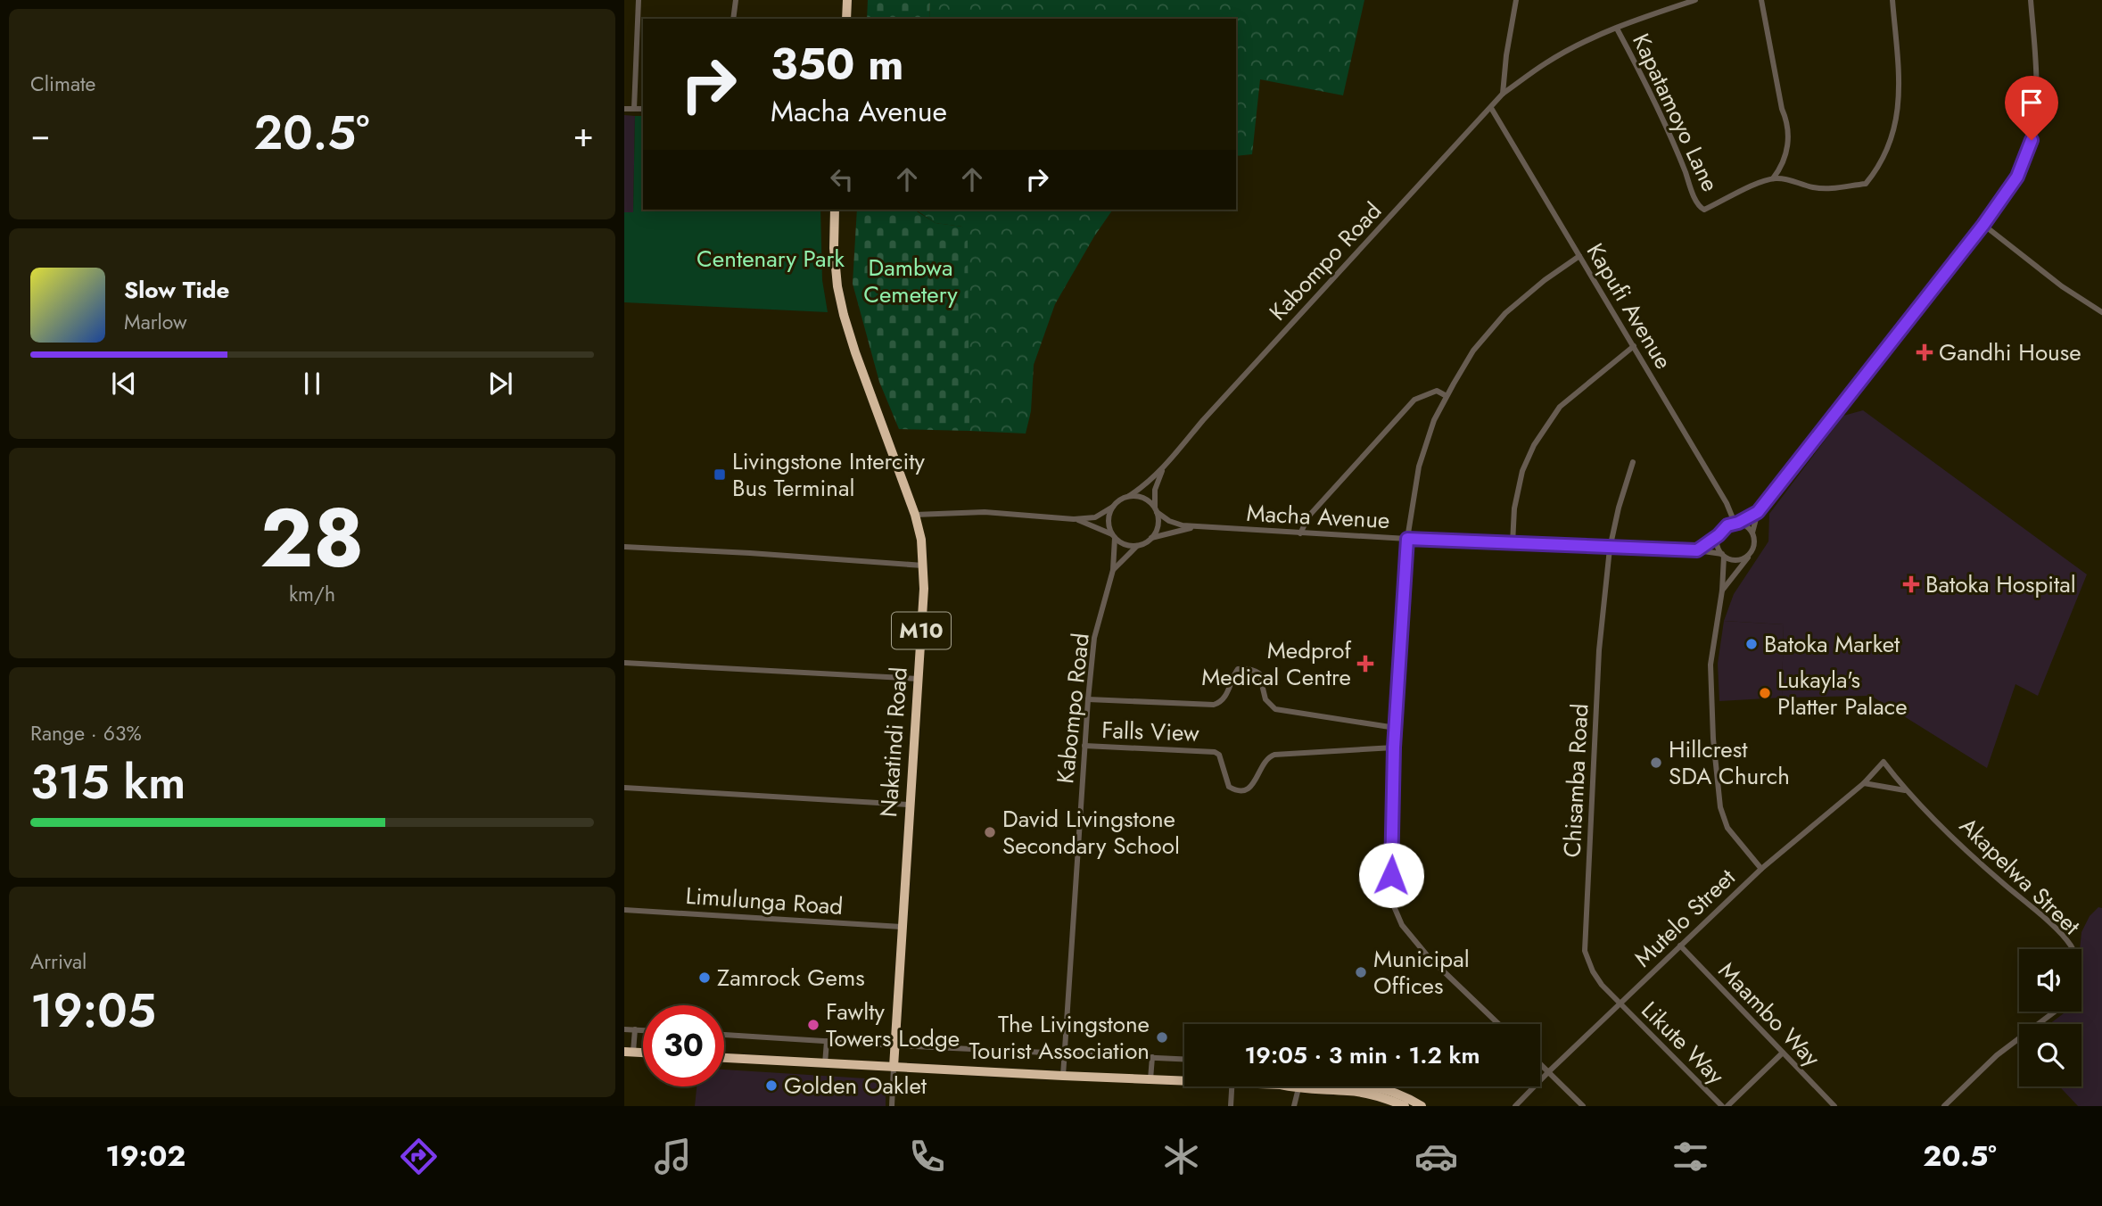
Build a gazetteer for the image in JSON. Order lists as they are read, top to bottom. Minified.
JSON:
{"streets":{"highway":["M10","Nakatindi Road"],"street":["Kapatamoyo Lane","Kabompo Road","Kapufi Avenue","Macha Avenue","Falls View","Chisamba Road","Akapelwa Street","Limulunga Road","Mutelo Street","Maambo Way","Likute Way"]},"crossings":[["Kapatamoyo Lane","Kabompo Road"],["Kabompo Road","Kapufi Avenue"],["Kabompo Road","Macha Avenue"],["Kabompo Road","Falls View"],["Kapufi Avenue","Macha Avenue"],["Macha Avenue","Chisamba Road"],["Nakatindi Road","Limulunga Road"],["Chisamba Road","Mutelo Street"],["Chisamba Road","Likute Way"],["Akapelwa Street","Mutelo Street"],["Mutelo Street","Maambo Way"],["Mutelo Street","Likute Way"]],"parks":["Centenary Park","Dambwa Cemetery"],"places":{"health":["Gandhi House","Batoka Hospital","Medprof Medical Centre"],"transit":["Livingstone Intercity Bus Terminal"],"other":["Batoka Market","Lukayla's Platter Palace","Hillcrest SDA Church","David Livingstone Secondary School","Municipal Offices","Zamrock Gems","Fawlty Towers Lodge","The Livingstone Tourist Association","Golden Oaklet"]},"page":{"tile":["Climate",["28","km/h"],["Range · 63%","315 km"],["Arrival","19:05"]],"turn":["350 m","Macha Avenue"],"heat":["−","20.5°","+"],"song":["Slow Tide","Marlow"],"limit":"30","trip":"19:05 · 3 min · 1.2 km","tabs":["19:02","20.5°"]}}
